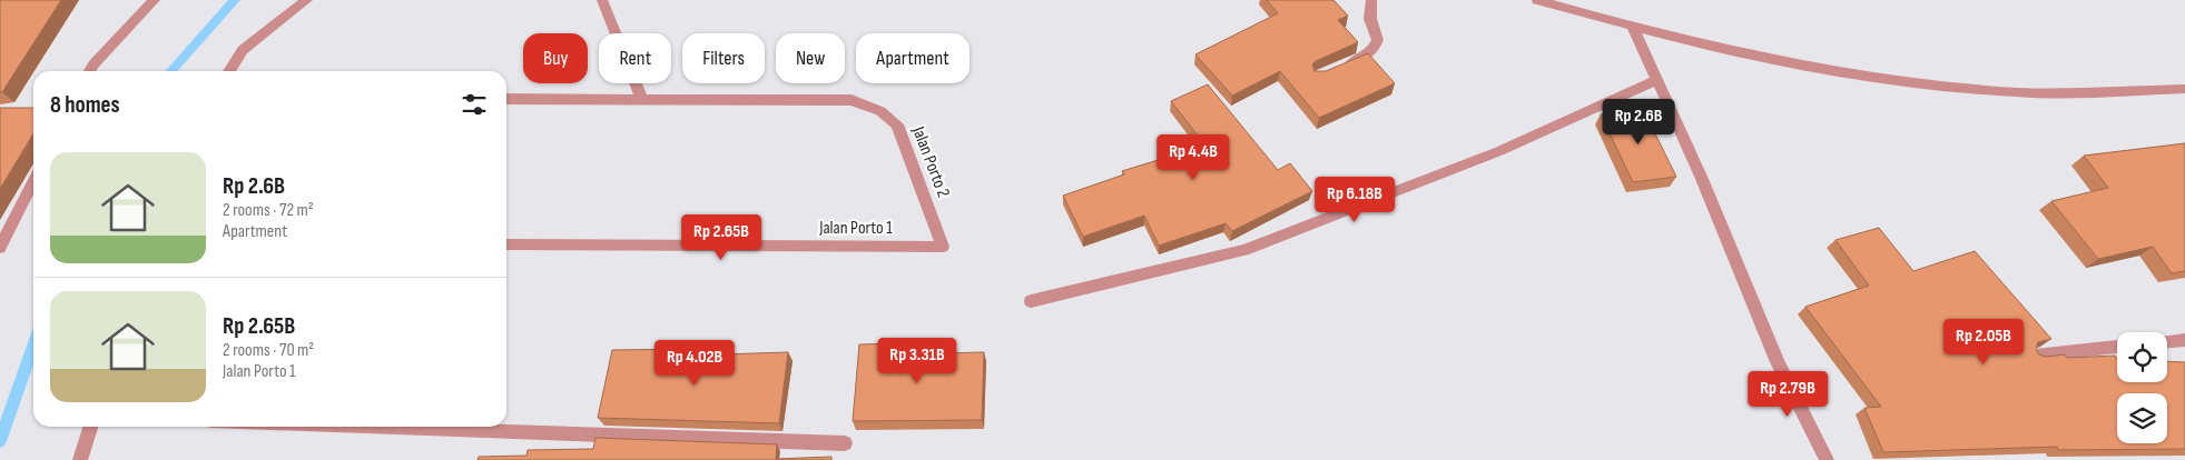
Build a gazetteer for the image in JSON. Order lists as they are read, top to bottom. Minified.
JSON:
{"streets":{"street":["Jalan Porto 2","Jalan Porto 1"]},"crossings":[["Jalan Porto 2","Jalan Porto 1"]],"page":{"chip":["Buy","Rent","Filters","New","Apartment"],"heading":"8 homes","price":["Rp 2.6B","Rp 4.4B","Rp 6.18B","Rp 2.65B","Rp 2.05B","Rp 3.31B","Rp 4.02B","Rp 2.79B"],"list":[{"name":"Rp 2.6B","note":"2 rooms · 72 m² · Apartment"},{"name":"Rp 2.65B","note":"2 rooms · 70 m² · Jalan Porto 1"}]}}
